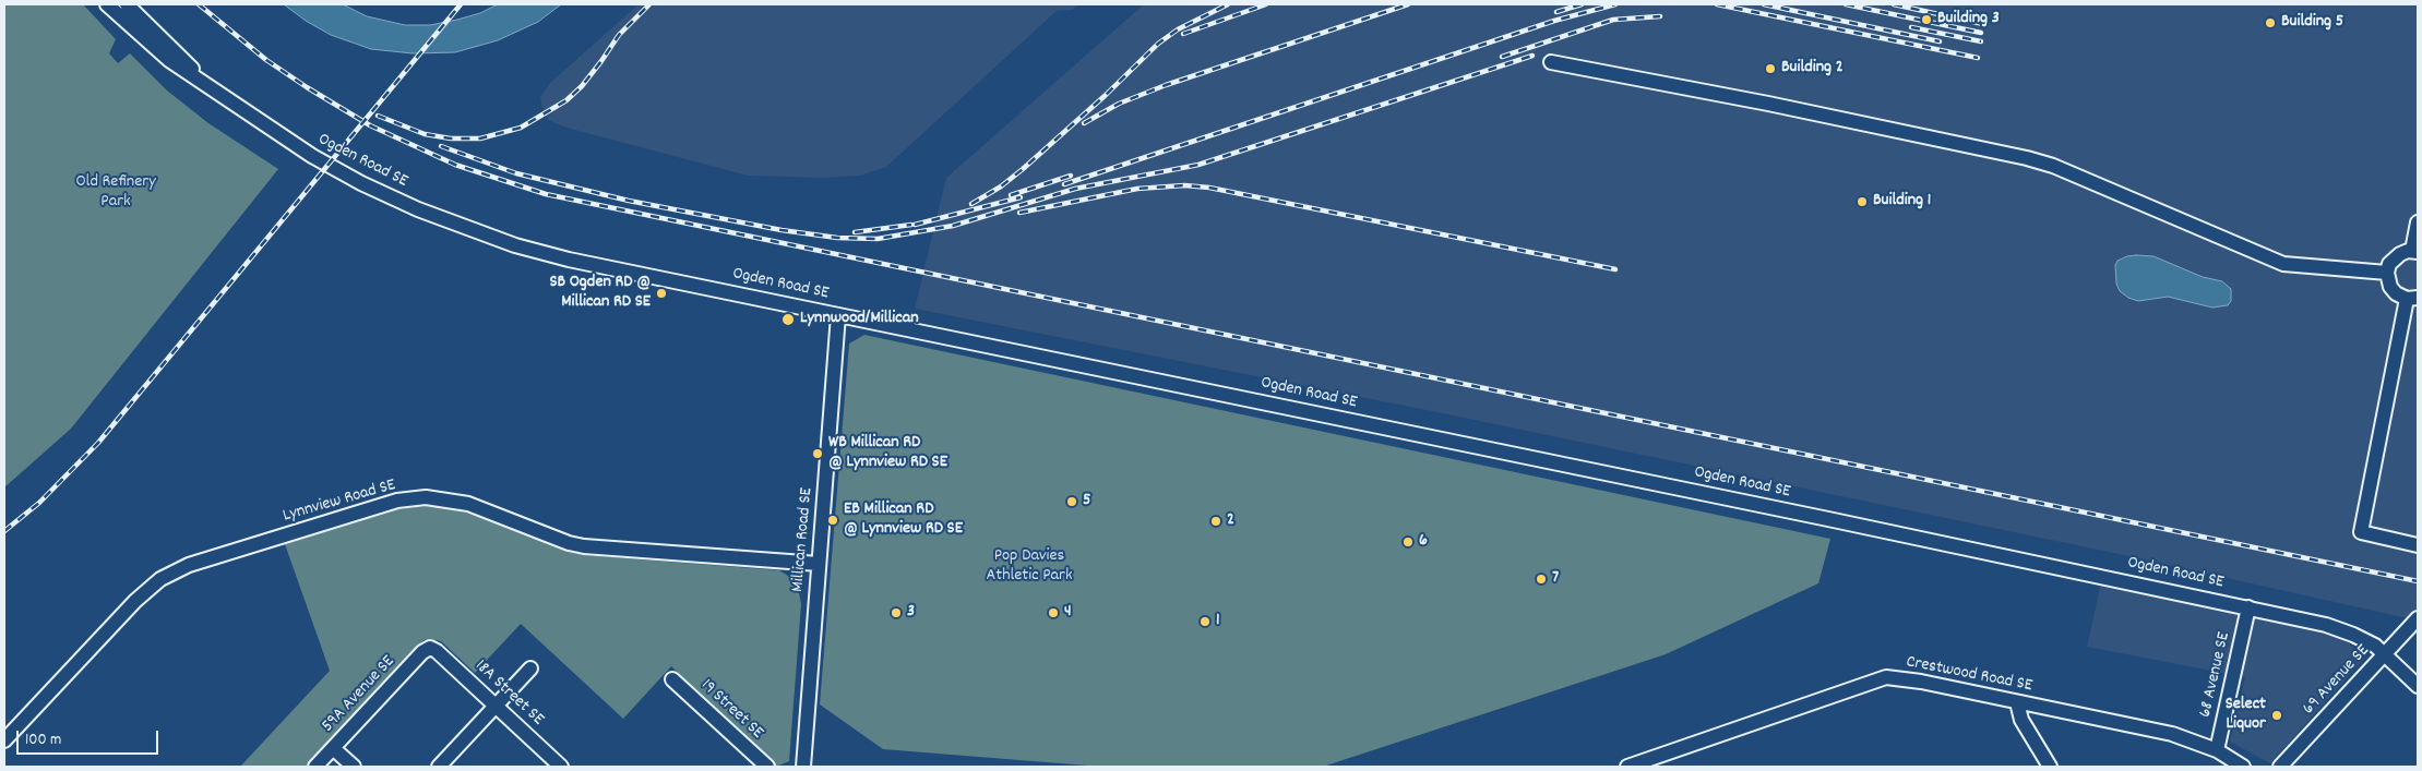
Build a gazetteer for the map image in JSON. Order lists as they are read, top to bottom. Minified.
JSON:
{"streets":{"street":["Ogden Road SE","Lynnview Road SE","Millican Road SE","Crestwood Road SE","68 Avenue SE","69 Avenue SE","18A Street SE","59A Avenue SE","19 Street SE"]},"crossings":[["Ogden Road SE","Millican Road SE"],["Ogden Road SE","68 Avenue SE"],["Ogden Road SE","69 Avenue SE"],["Lynnview Road SE","Millican Road SE"],["Crestwood Road SE","68 Avenue SE"],["18A Street SE","59A Avenue SE"]],"parks":["Old Refinery Park","Pop Davies Athletic Park"],"places":["Building 3","Building 5","Building 2","Building 1","SB Ogden RD @ Millican RD SE","Lynnwood/Millican","WB Millican RD @ Lynnview RD SE","5","EB Millican RD @ Lynnview RD SE","2","6","7","3","4","1","Select Liquor"],"scale_bar":"100 m"}
